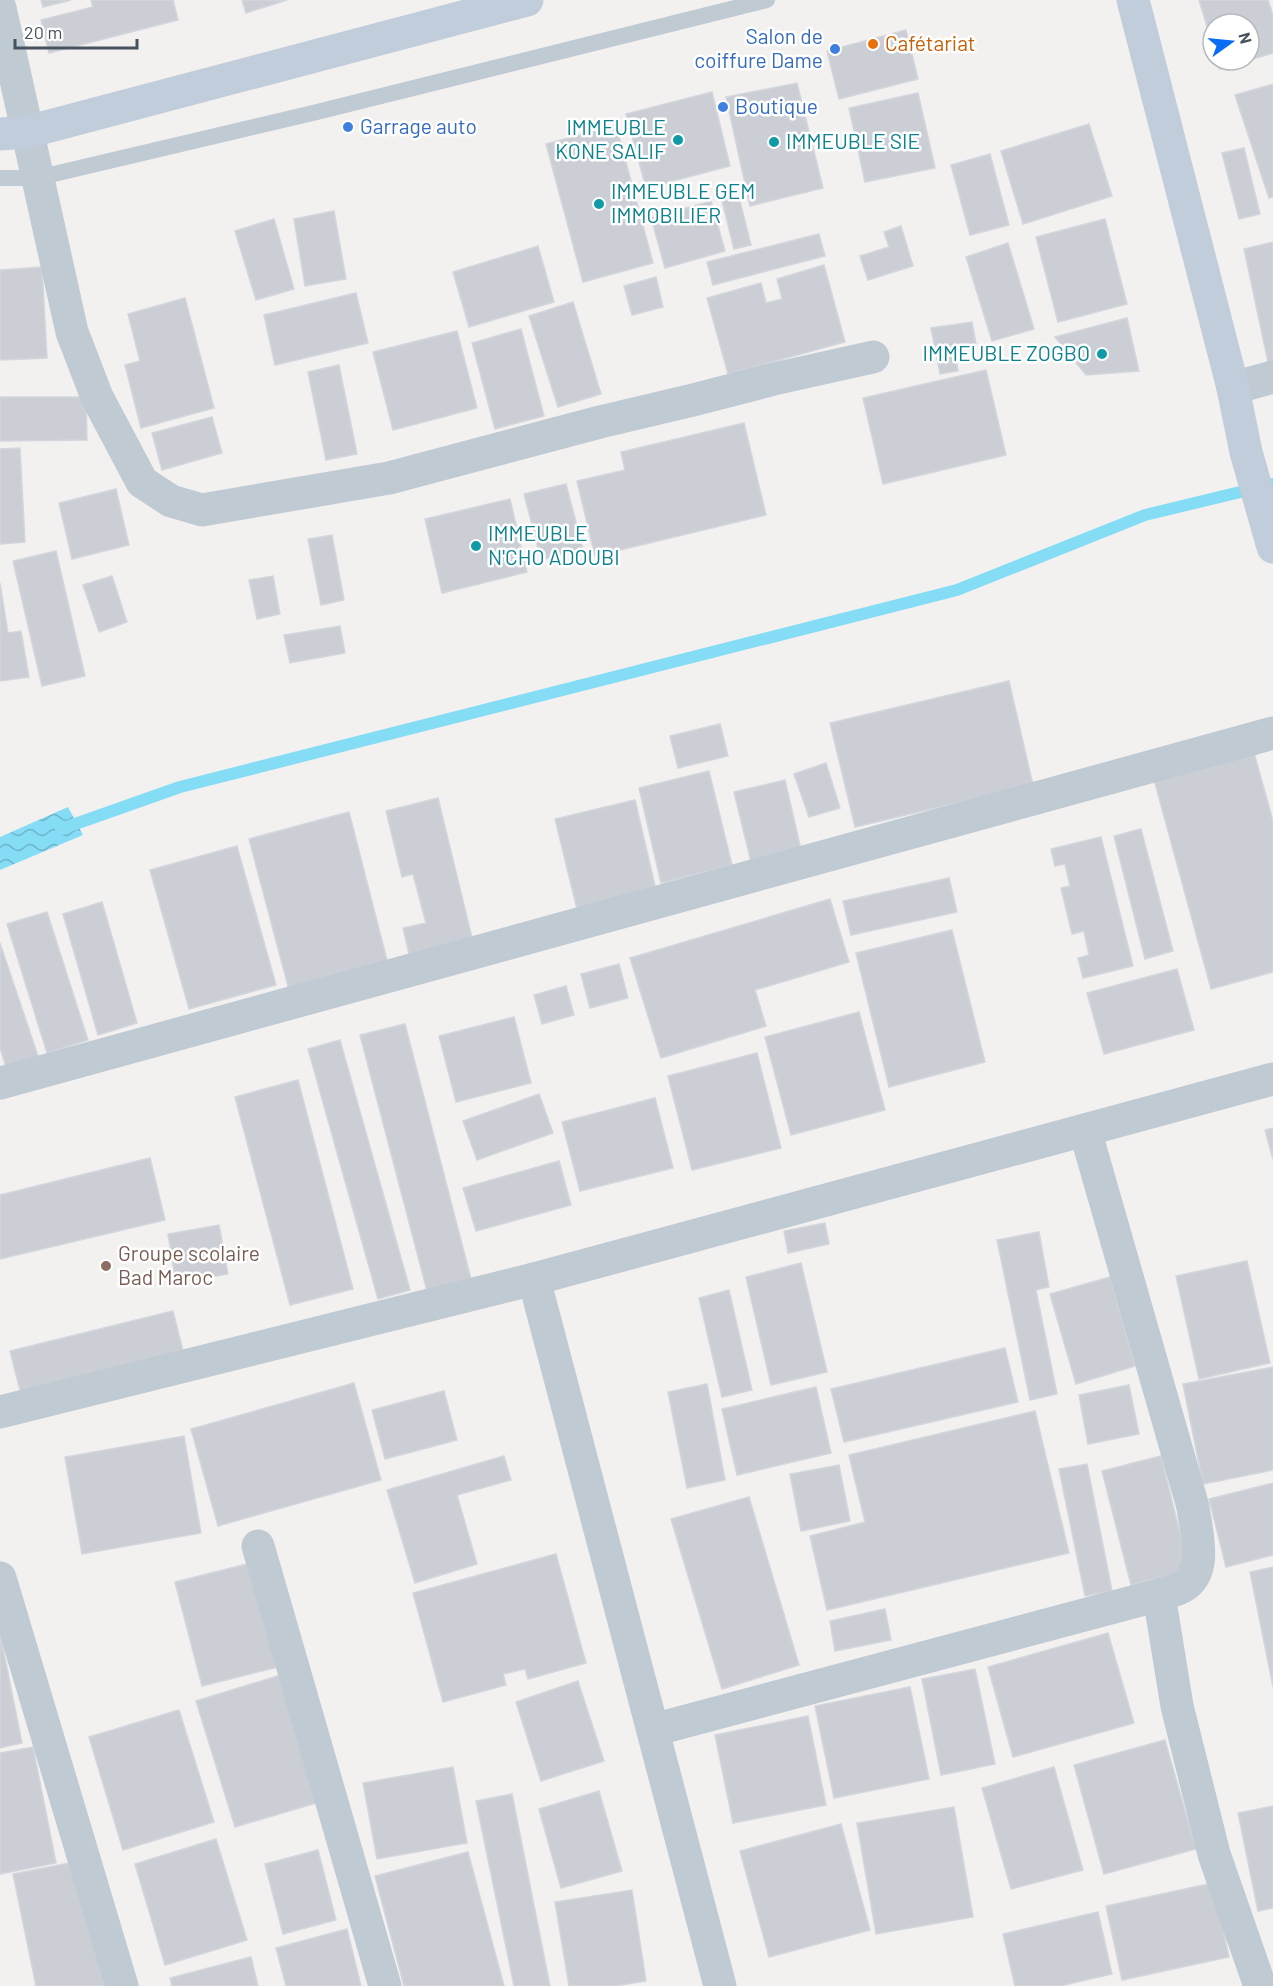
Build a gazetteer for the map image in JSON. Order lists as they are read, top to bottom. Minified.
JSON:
{"places":["Cafétariat","Salon de coiffure Dame","Boutique","Garrage auto","IMMEUBLE KONE SALIF","IMMEUBLE SIE","IMMEUBLE GEM IMMOBILIER","IMMEUBLE ZOGBO","IMMEUBLE N'CHO ADOUBI","Groupe scolaire Bad Maroc"],"scale_bar":"20 m","north":"right"}
